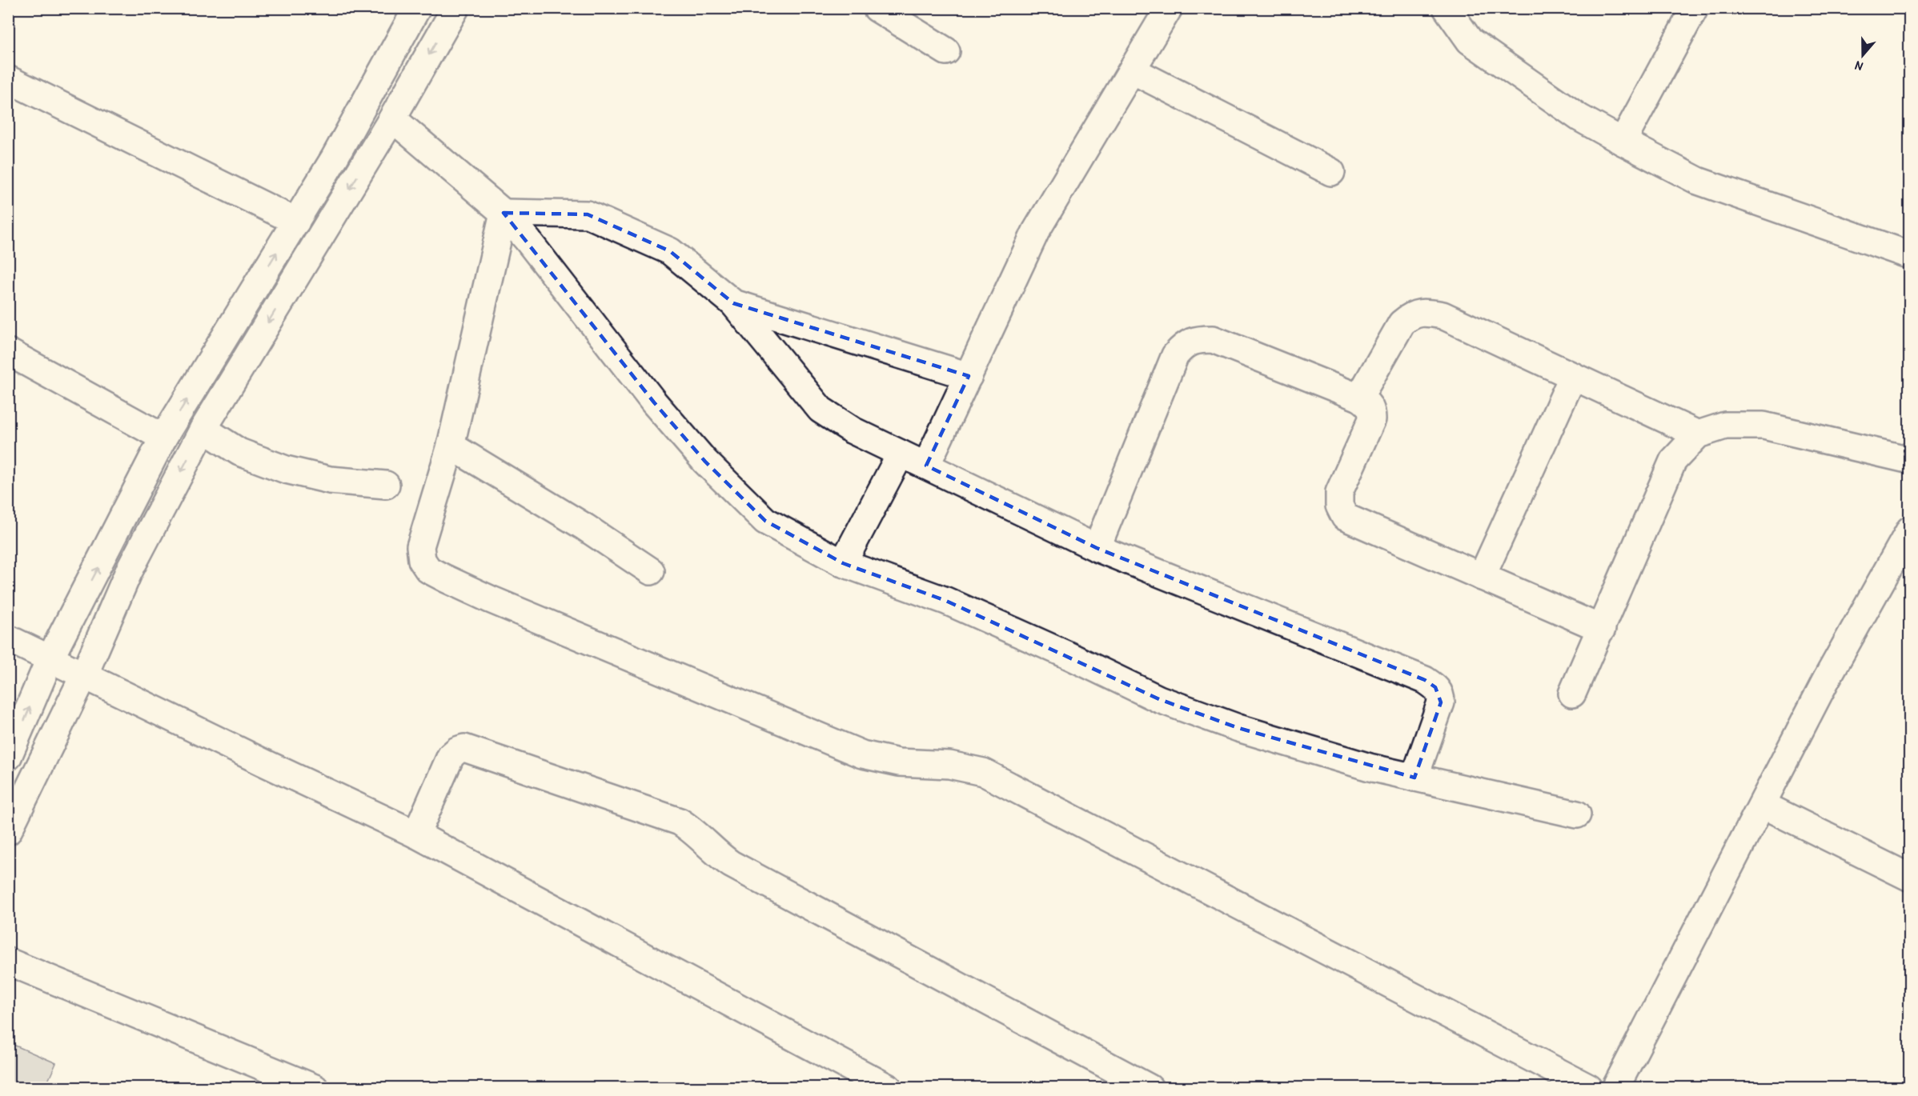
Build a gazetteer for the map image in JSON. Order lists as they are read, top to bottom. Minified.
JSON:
{"north":"bottom"}
